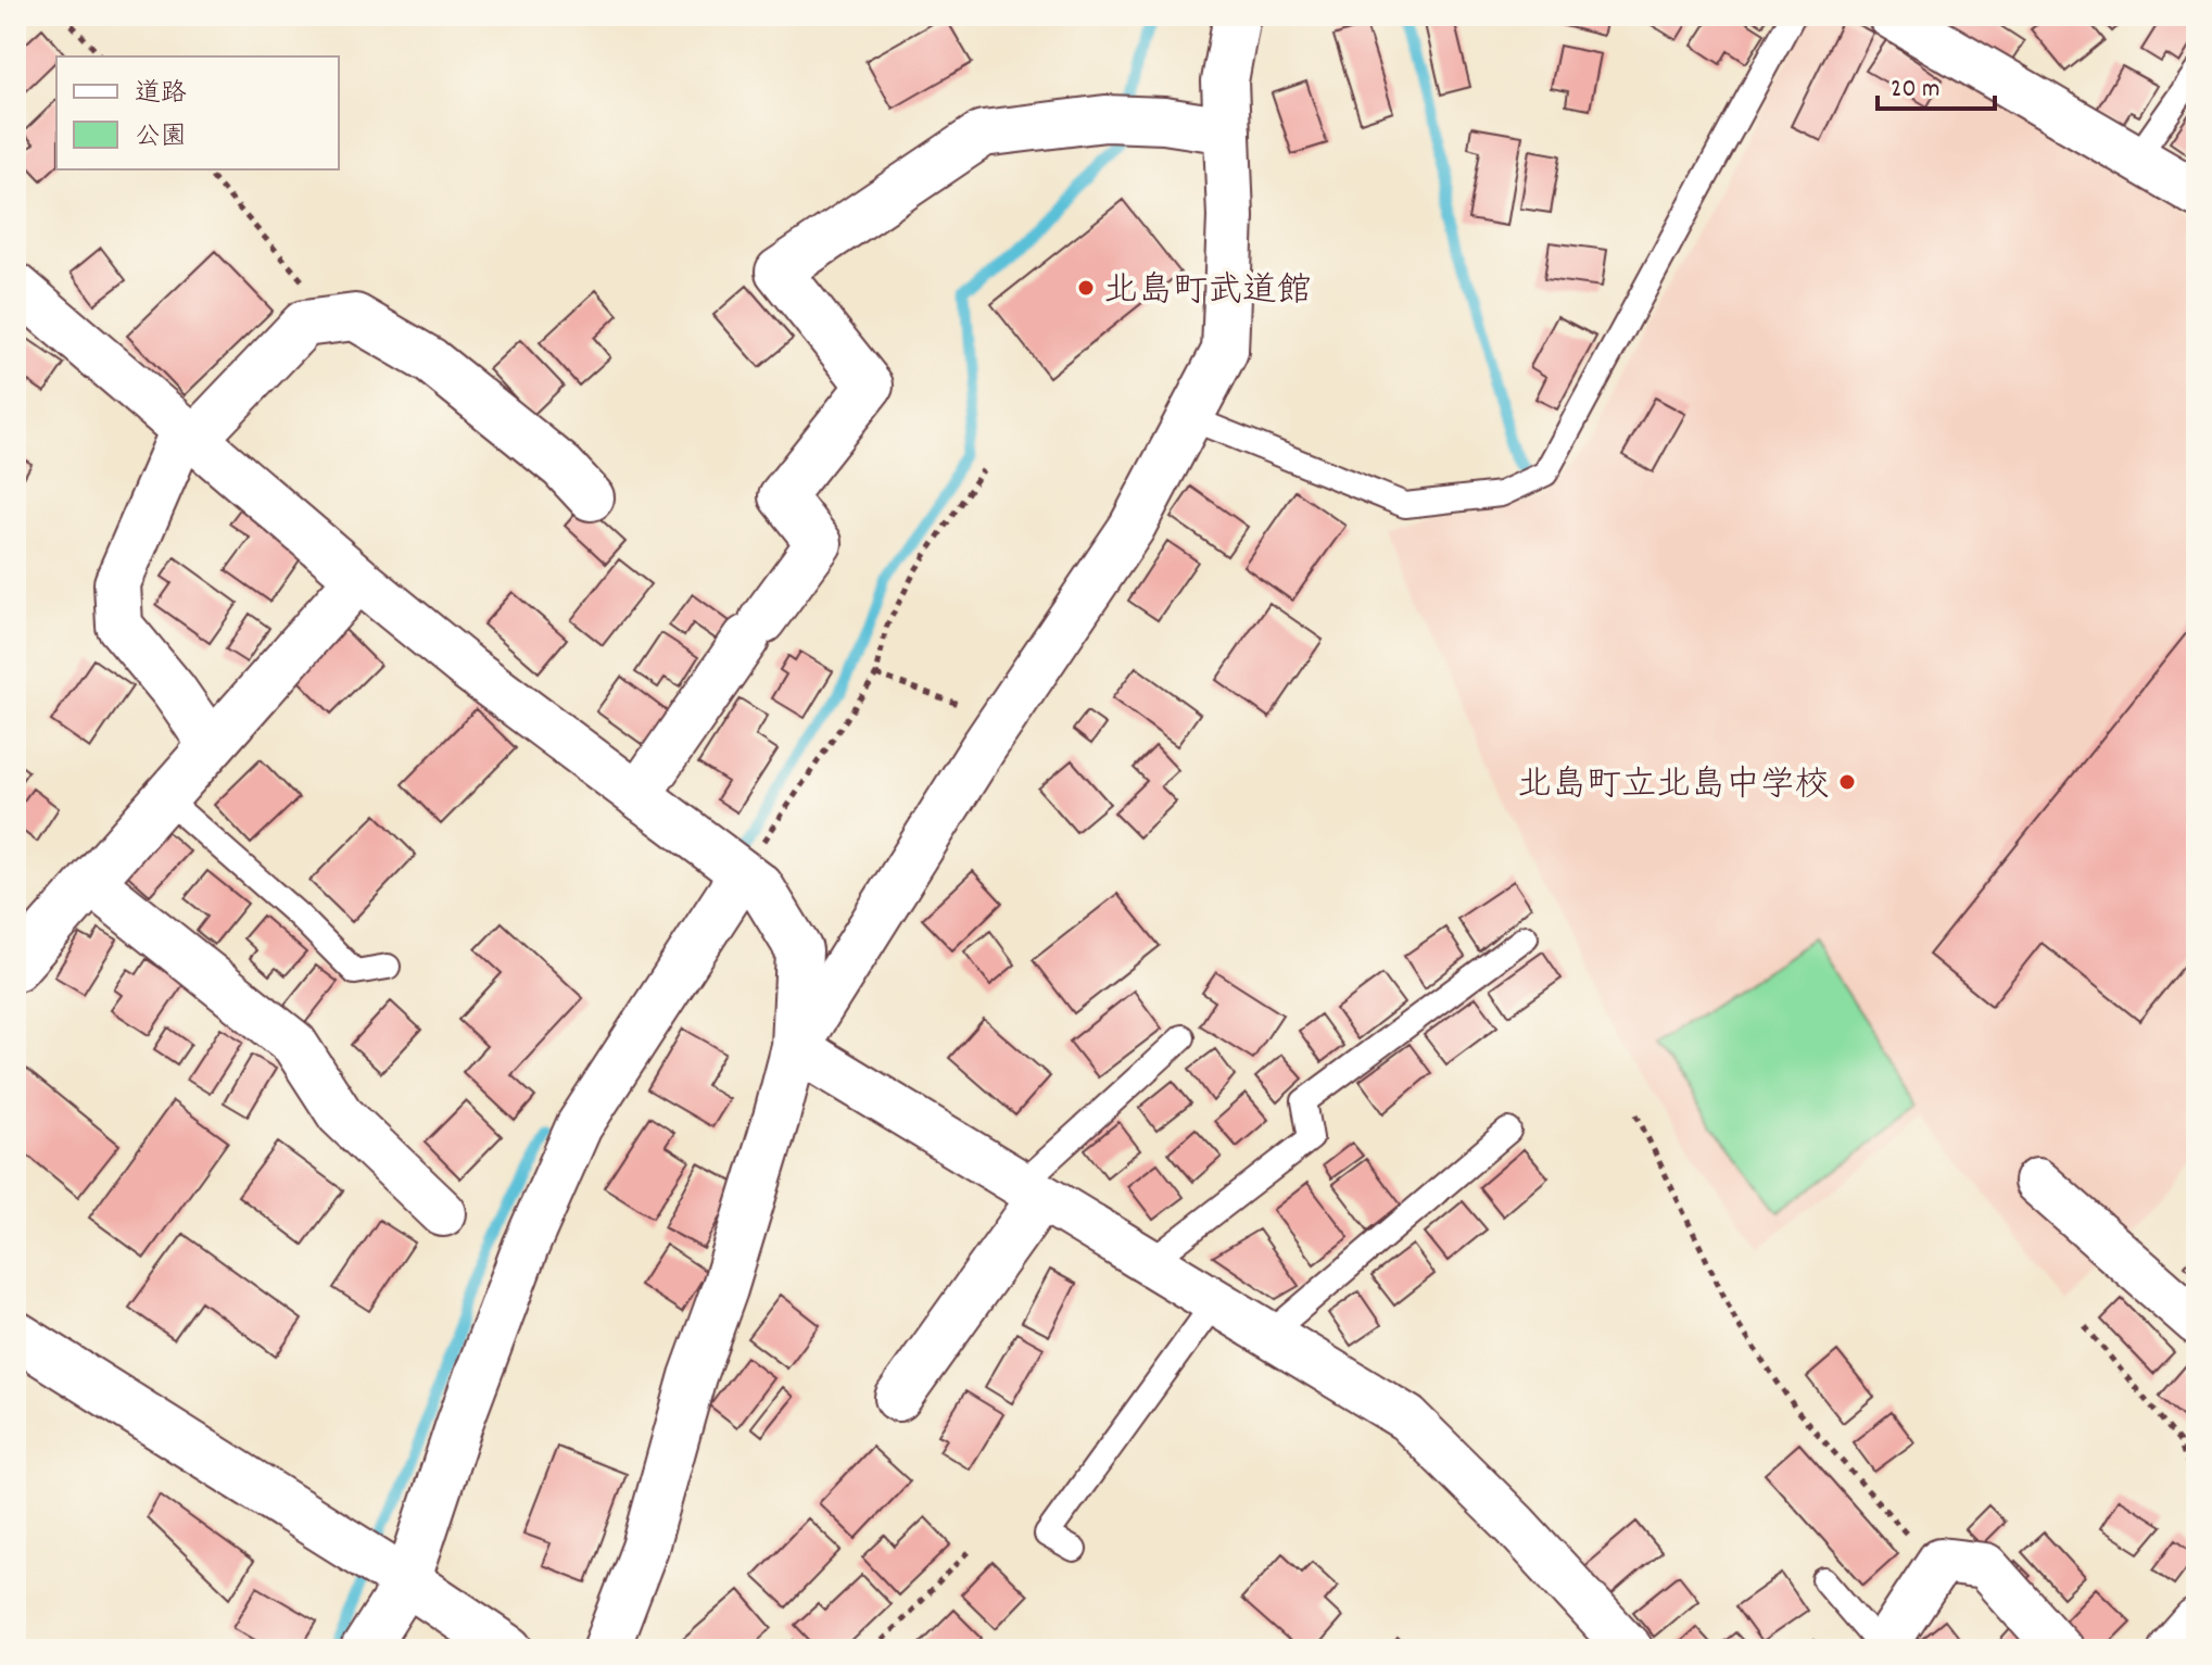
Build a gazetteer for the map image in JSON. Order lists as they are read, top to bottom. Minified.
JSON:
{"places":["北島町武道館","北島町立北島中学校"],"legend":["道路","公園"],"scale_bar":"20 m"}
